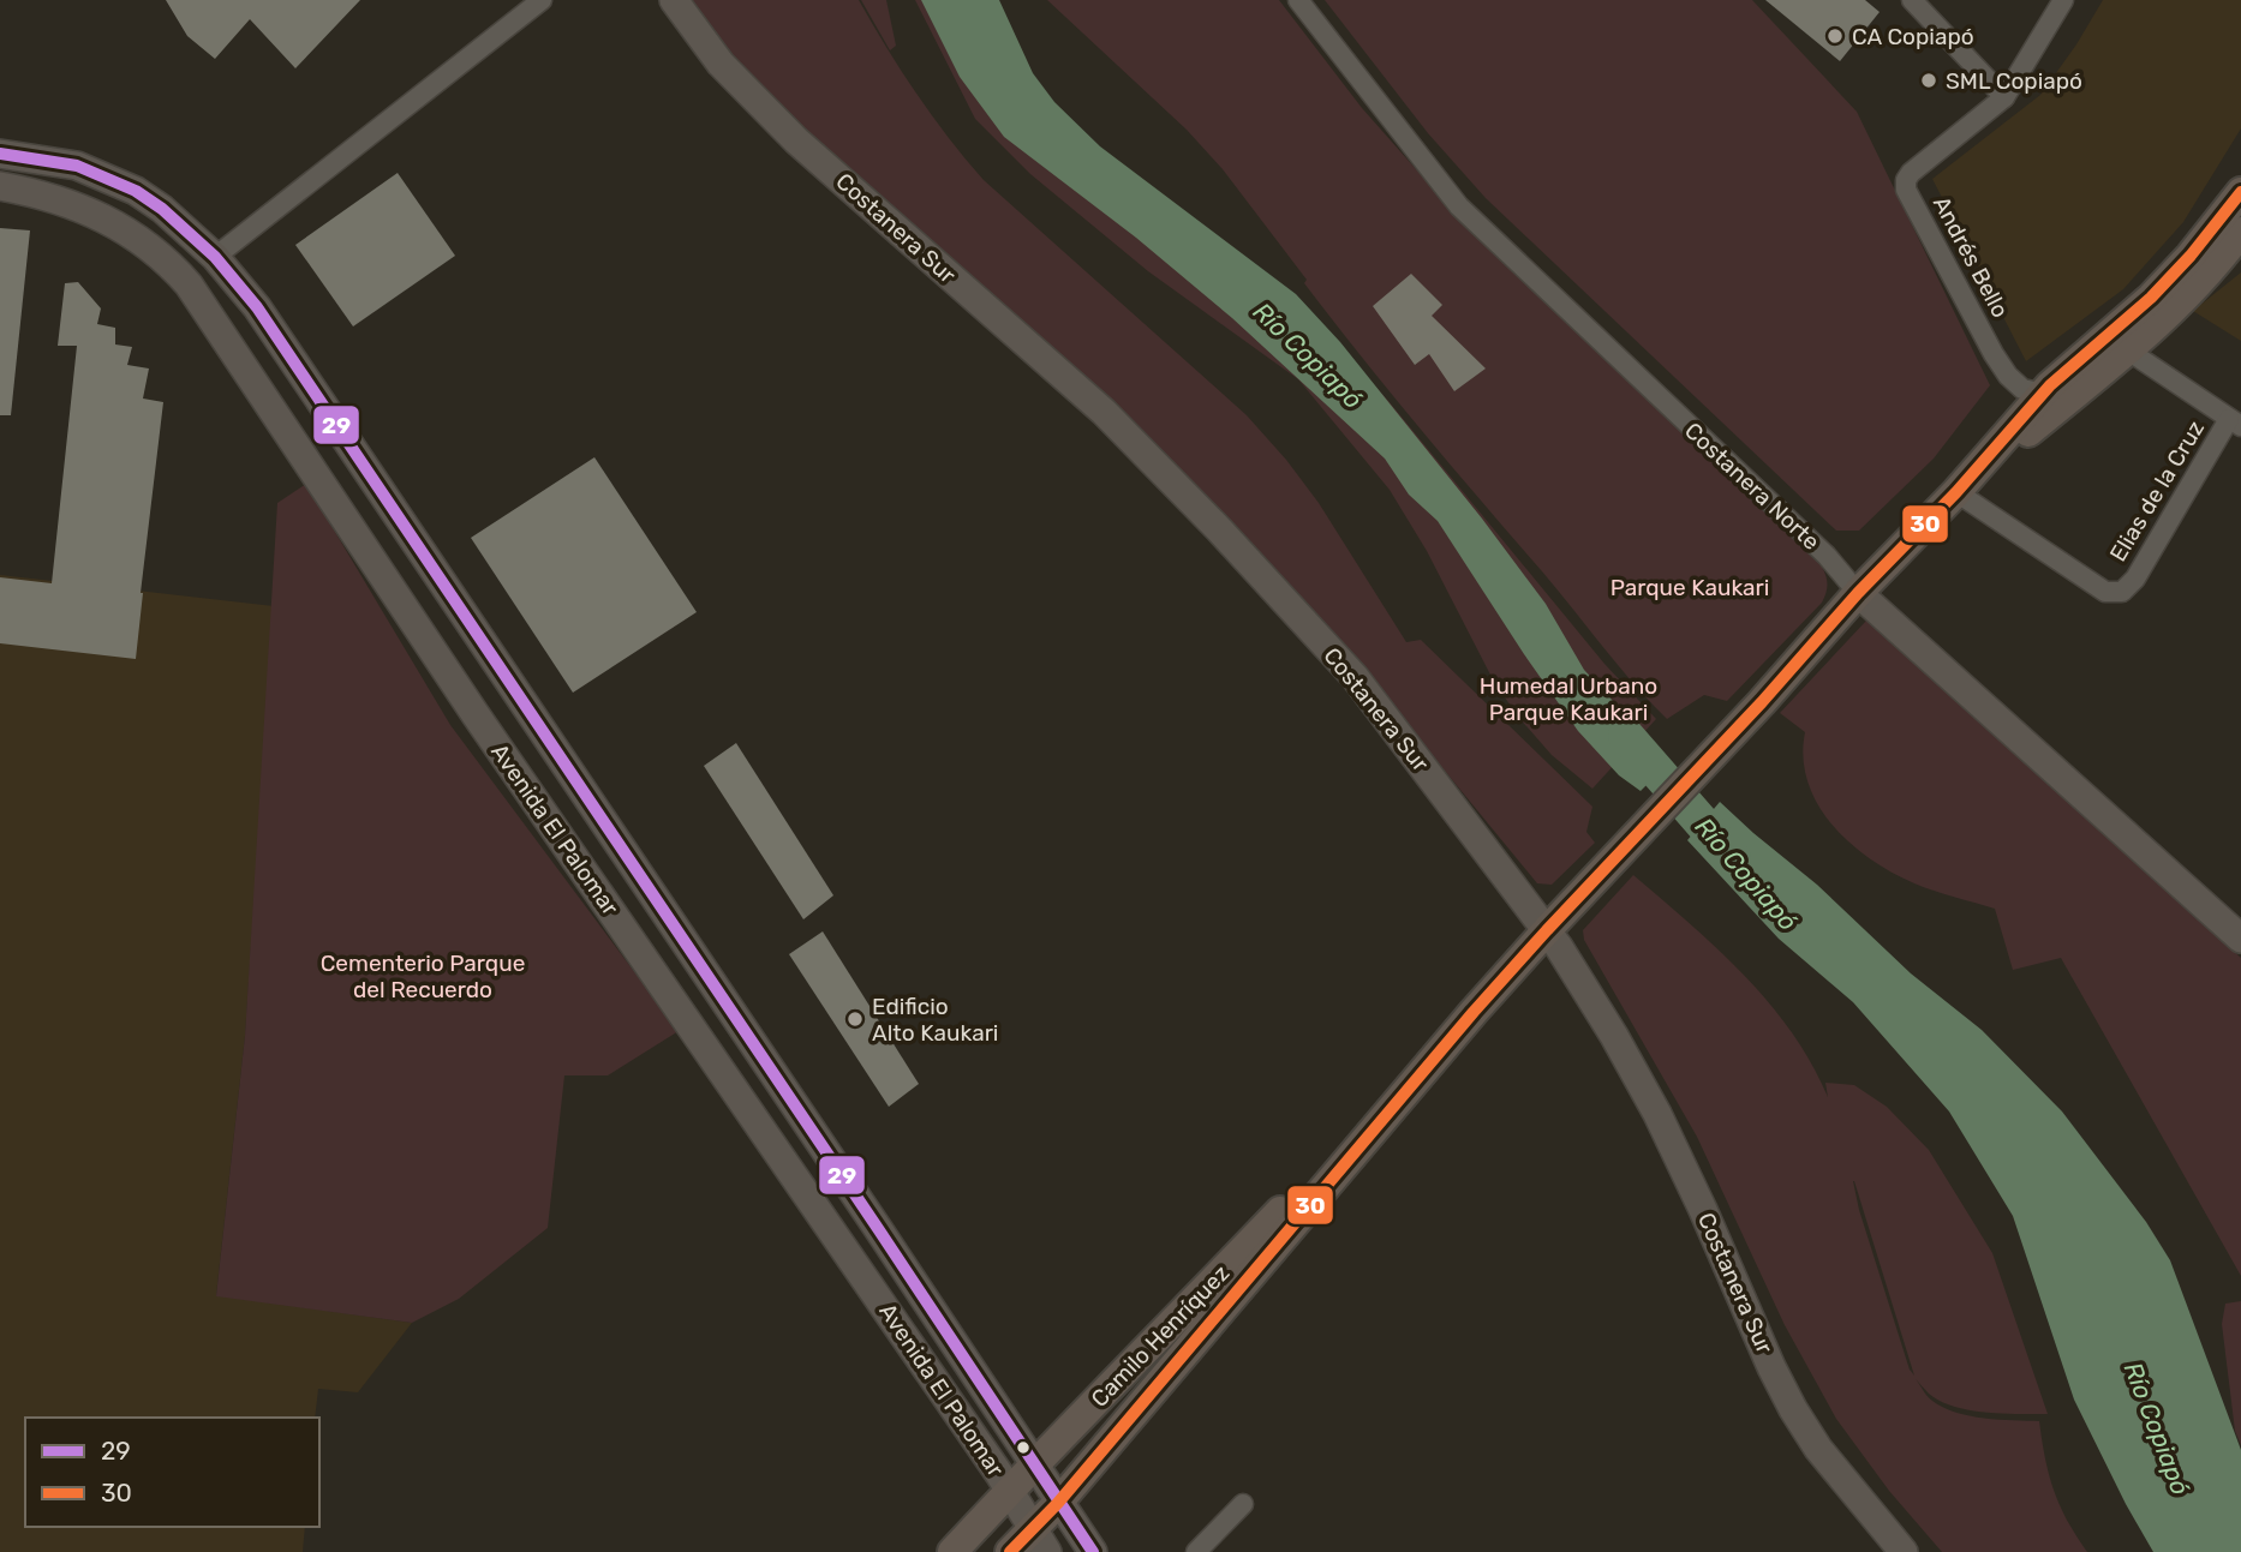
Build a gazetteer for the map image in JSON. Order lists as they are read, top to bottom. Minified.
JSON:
{"streets":{"main road":["Camilo Henríquez"],"street":["Costanera Sur","Andrés Bello","Costanera Norte","Elias de la Cruz","Avenida El Palomar"]},"crossings":[["Costanera Sur","Camilo Henríquez"],["Andrés Bello","Camilo Henríquez"],["Costanera Norte","Camilo Henríquez"],["Elias de la Cruz","Camilo Henríquez"],["Avenida El Palomar","Camilo Henríquez"]],"water":["Río Copiapó"],"parks":["Parque Kaukari","Humedal Urbano Parque Kaukari","Cementerio Parque del Recuerdo"],"places":["CA Copiapó","SML Copiapó","Edificio Alto Kaukari"],"lines":["transit line 29","transit line 30"],"legend":["29","30"]}
